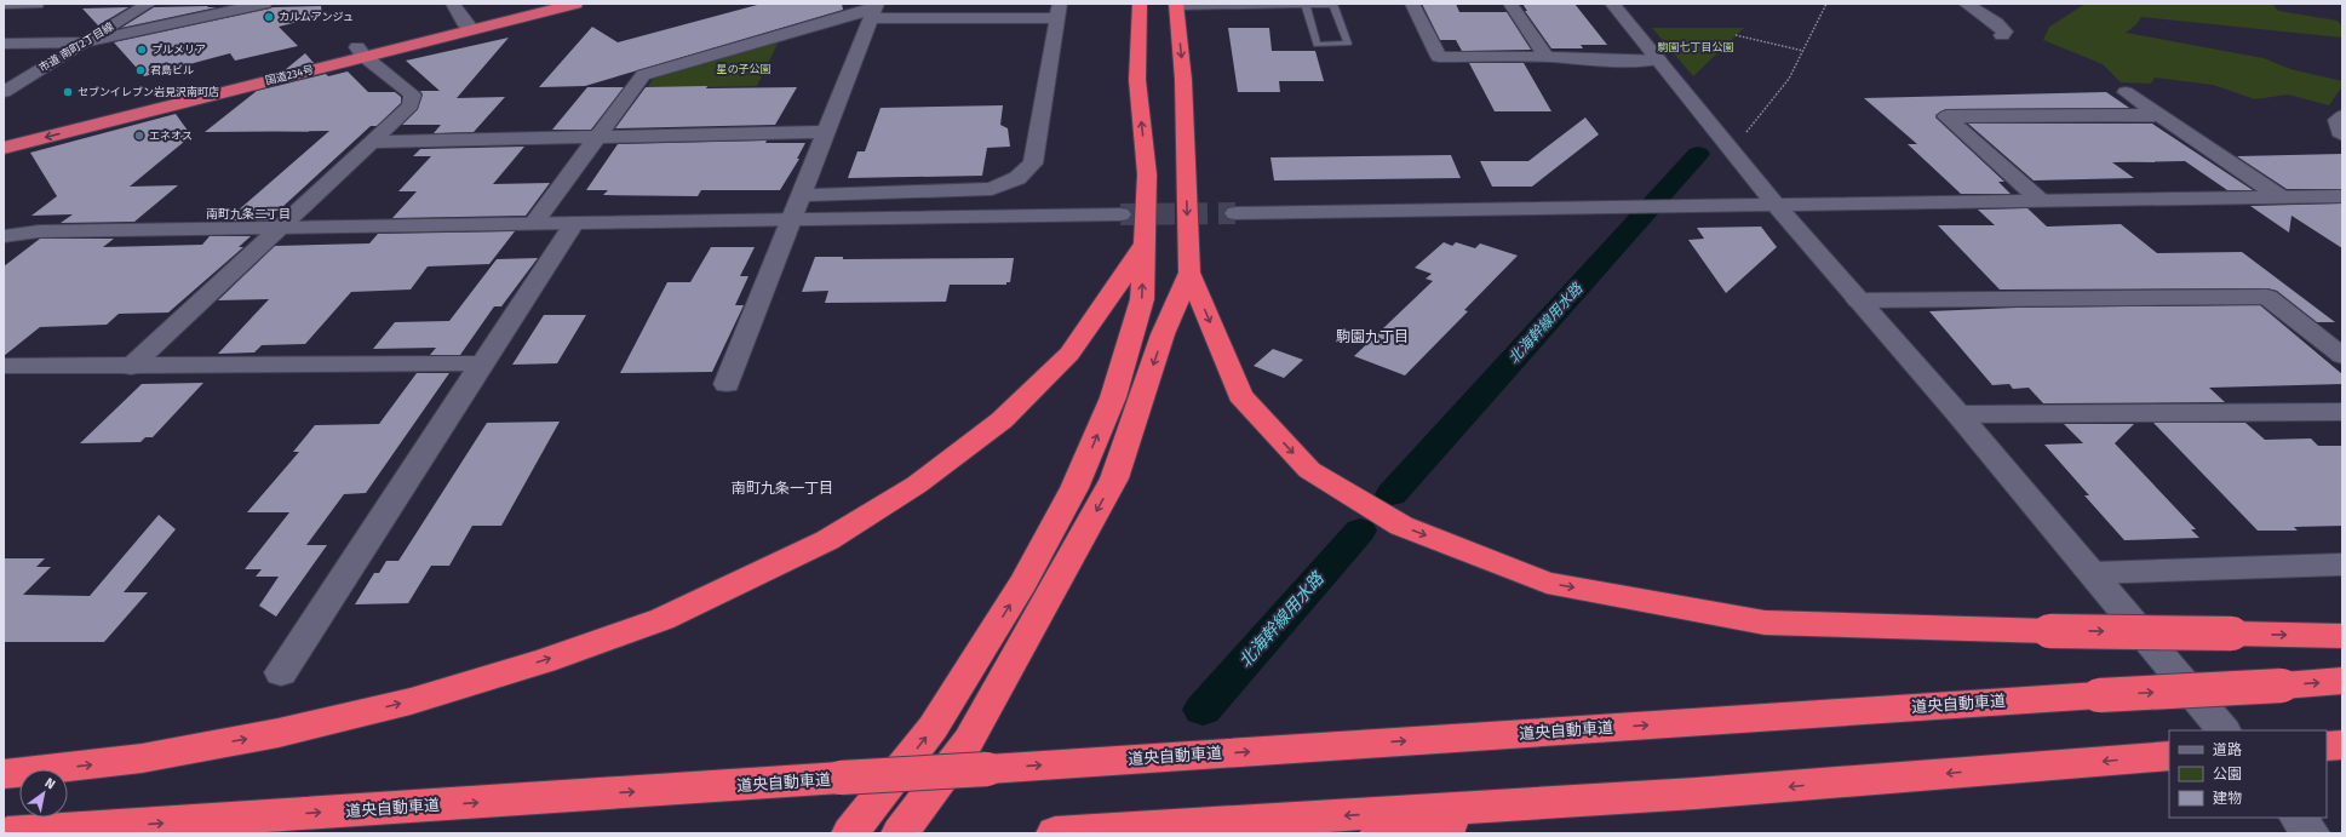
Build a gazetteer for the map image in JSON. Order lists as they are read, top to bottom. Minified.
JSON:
{"streets":{"highway":["国道234号","道央自動車道"],"street":["市道 南町2丁目線"]},"districts":["南町九条二丁目","駒園九丁目","南町九条一丁目"],"water":["北海幹線用水路"],"parks":["駒園七丁目公園","星の子公園"],"places":["カルムアンジュ","プルメリア","君島ビル","セブンイレブン岩見沢南町店","エネオス"],"legend":["道路","公園","建物"],"north":"top right"}
